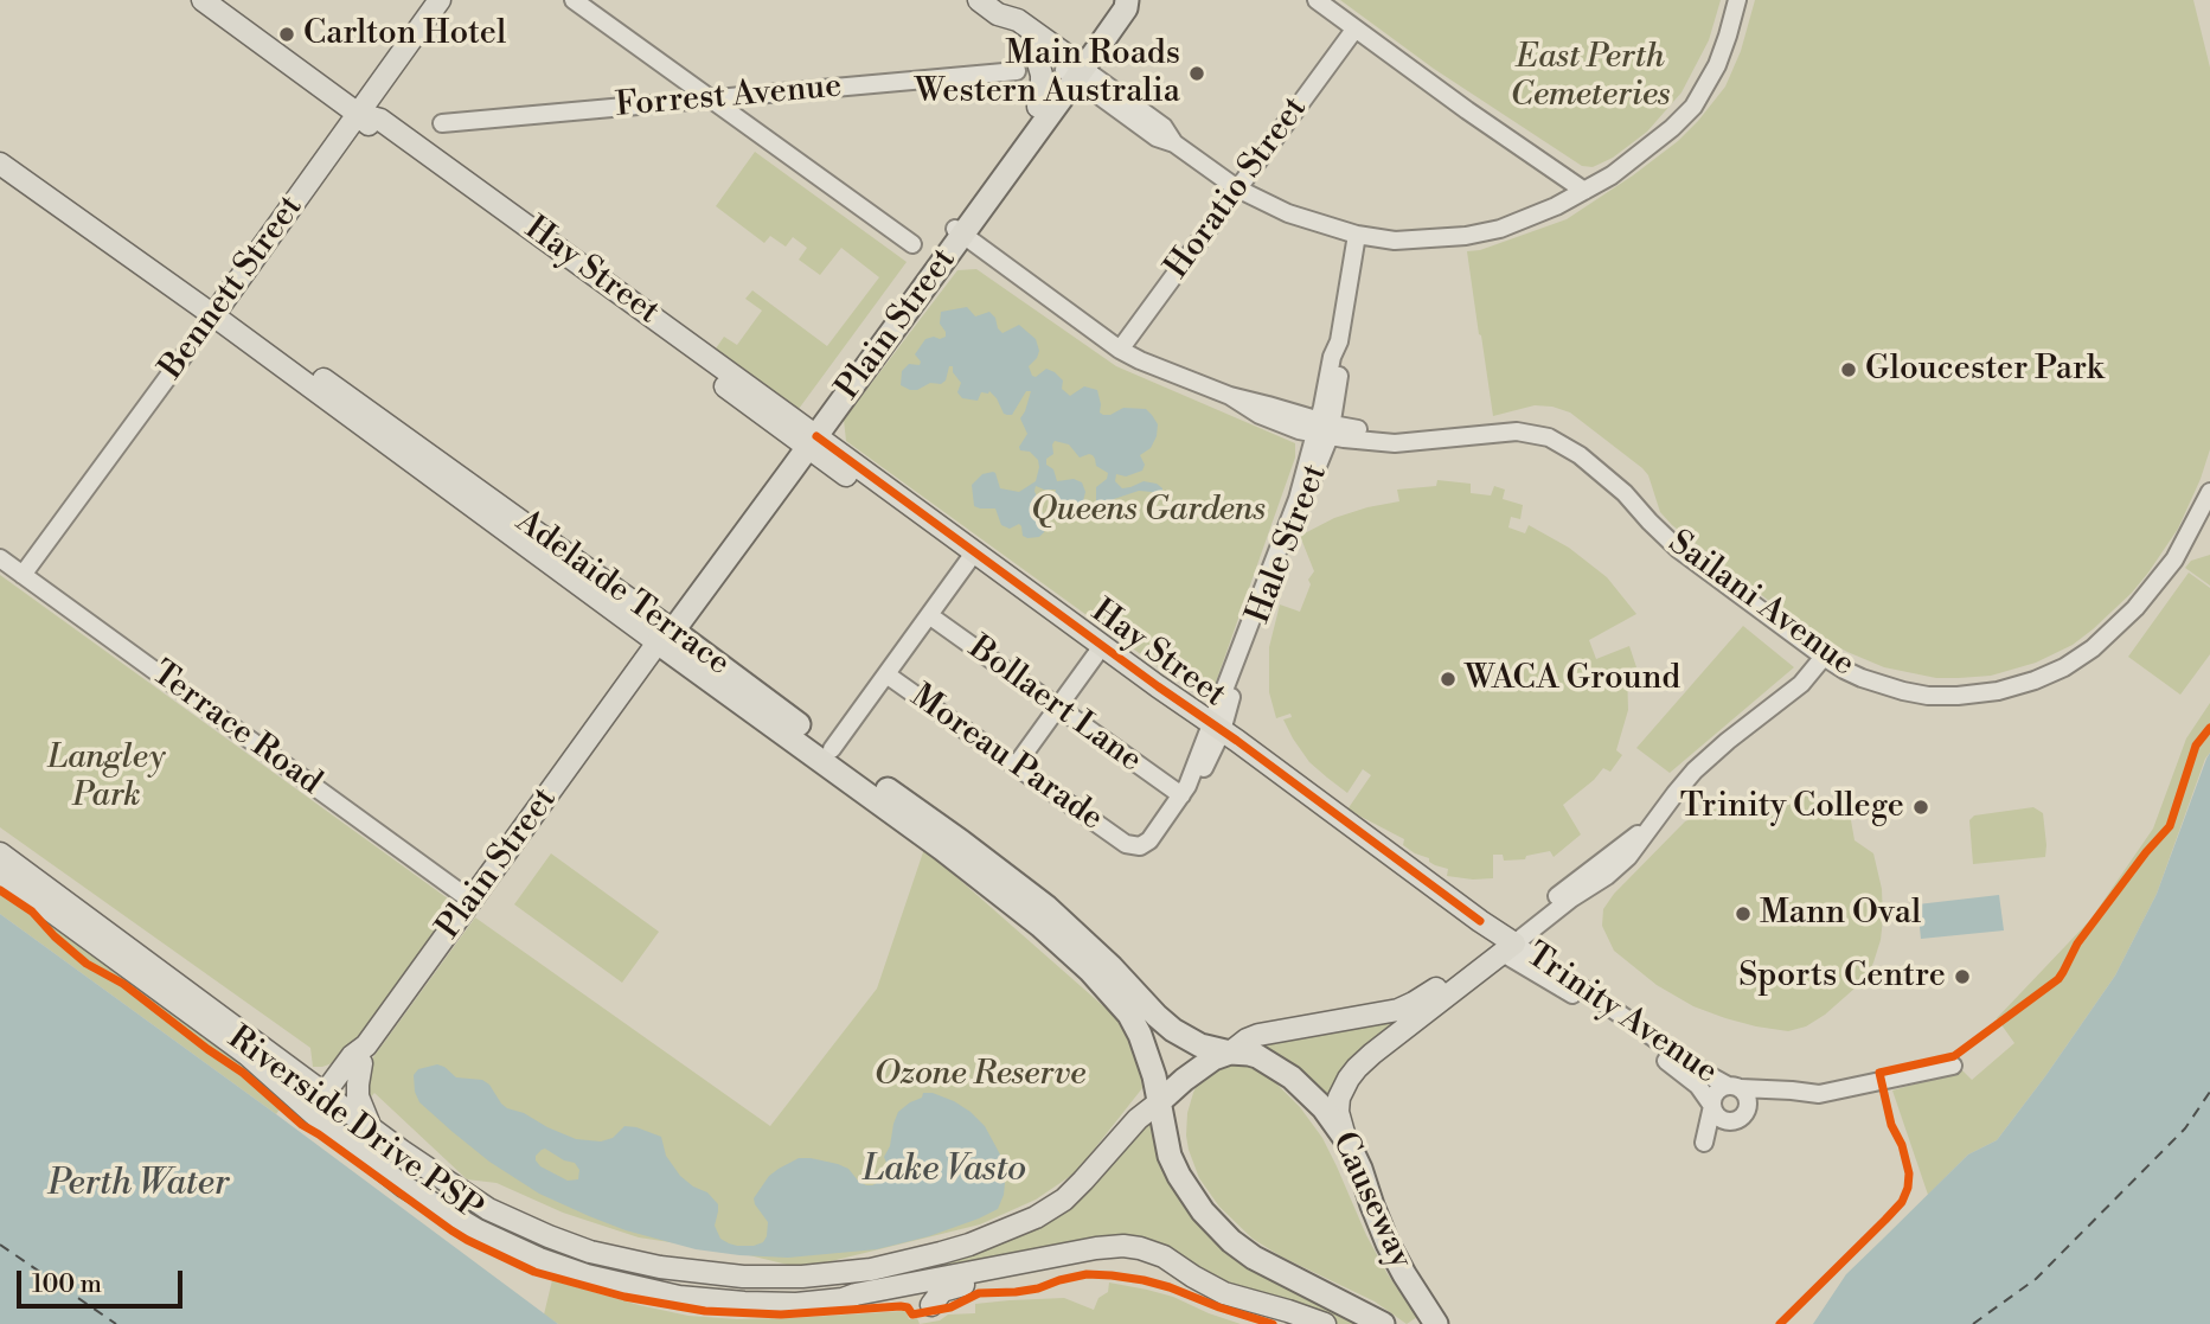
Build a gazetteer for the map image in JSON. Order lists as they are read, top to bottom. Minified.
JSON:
{"streets":{"highway":["Plain Street","Adelaide Terrace","Causeway"],"main road":["Hay Street","Bennett Street"],"street":["Forrest Avenue","Horatio Street","Hale Street","Sailani Avenue","Bollaert Lane","Terrace Road","Moreau Parade","Trinity Avenue"],"cycle path":["Riverside Drive PSP"]},"crossings":[["Horatio Street","Sailani Avenue"],["Hay Street","Bennett Street"],["Hay Street","Plain Street"],["Hay Street","Hale Street"],["Hay Street","Trinity Avenue"],["Bennett Street","Adelaide Terrace"],["Bennett Street","Terrace Road"],["Plain Street","Adelaide Terrace"],["Plain Street","Sailani Avenue"],["Plain Street","Terrace Road"],["Hale Street","Sailani Avenue"],["Hale Street","Bollaert Lane"],["Hale Street","Moreau Parade"],["Adelaide Terrace","Causeway"]],"water":["Lake Vasto","Perth Water"],"parks":["East Perth Cemeteries","Queens Gardens","Langley Park","Ozone Reserve"],"places":["Carlton Hotel","Main Roads Western Australia","Gloucester Park","WACA Ground","Trinity College","Mann Oval","Sports Centre"],"scale_bar":"100 m"}
